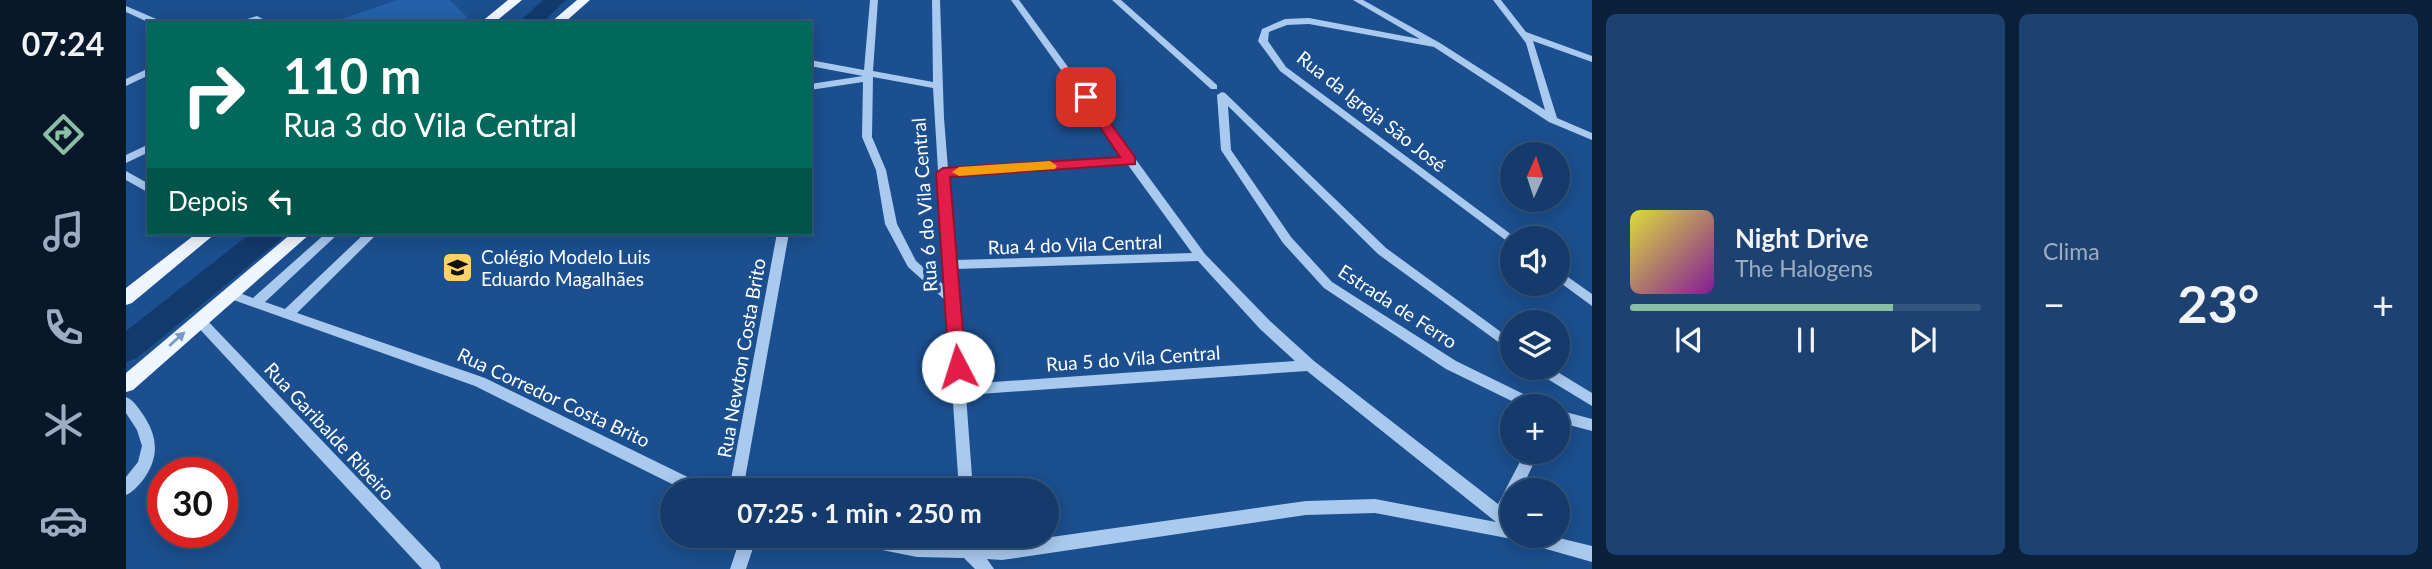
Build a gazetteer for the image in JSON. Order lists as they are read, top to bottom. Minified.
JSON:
{"streets":{"street":["Rua da Igreja São José","Rua 6 do Vila Central","Rua 4 do Vila Central","Estrada de Ferro","Rua Newton Costa Brito","Rua 5 do Vila Central","Rua Corredor Costa Brito","Rua Garibalde Ribeiro"]},"crossings":[["Rua 6 do Vila Central","Rua 4 do Vila Central"],["Rua 6 do Vila Central","Rua 5 do Vila Central"]],"places":{"school or university":["Colégio Modelo Luis Eduardo Magalhães"]},"north":"top","page":{"tabs":"07:24","tile":"Clima","turn":["110 m","Rua 3 do Vila Central"],"map_buttons":["+","−"],"then":"Depois","song":["Night Drive","The Halogens"],"heat":["−","23°","+"],"limit":"30","trip":"07:25 · 1 min · 250 m"}}
